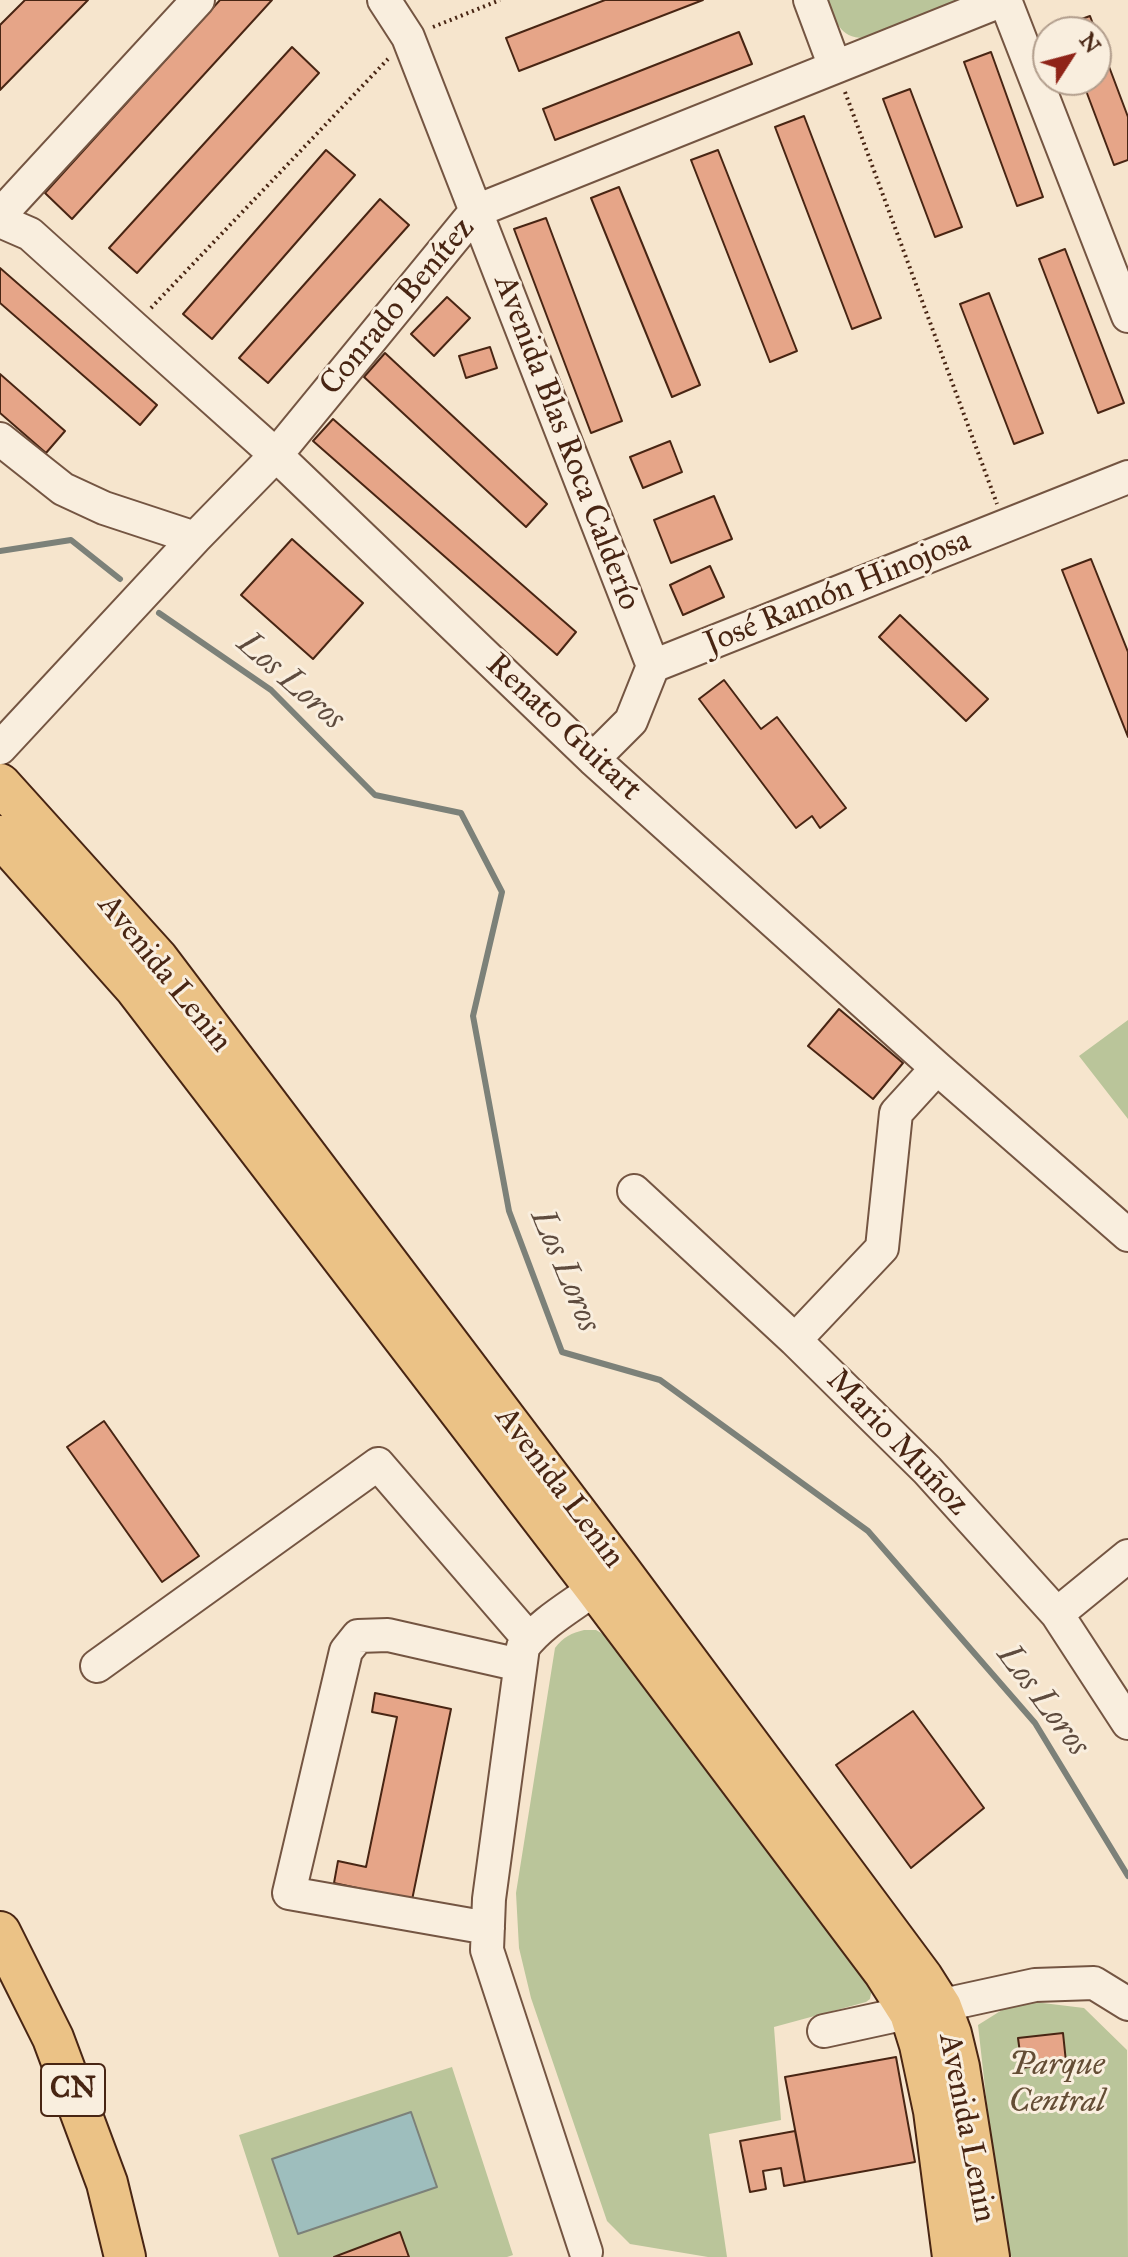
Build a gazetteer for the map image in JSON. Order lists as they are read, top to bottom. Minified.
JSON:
{"streets":{"main road":["Avenida Lenin","CN"],"street":["Conrado Benítez","Avenida Blas Roca Calderío","José Ramón Hinojosa","Renato Guitart","Mario Muñoz"]},"crossings":[["Conrado Benítez","Avenida Blas Roca Calderío"],["Conrado Benítez","Renato Guitart"],["Avenida Blas Roca Calderío","José Ramón Hinojosa"]],"water":["Los Loros"],"parks":["Parque Central"],"north":"top right"}
